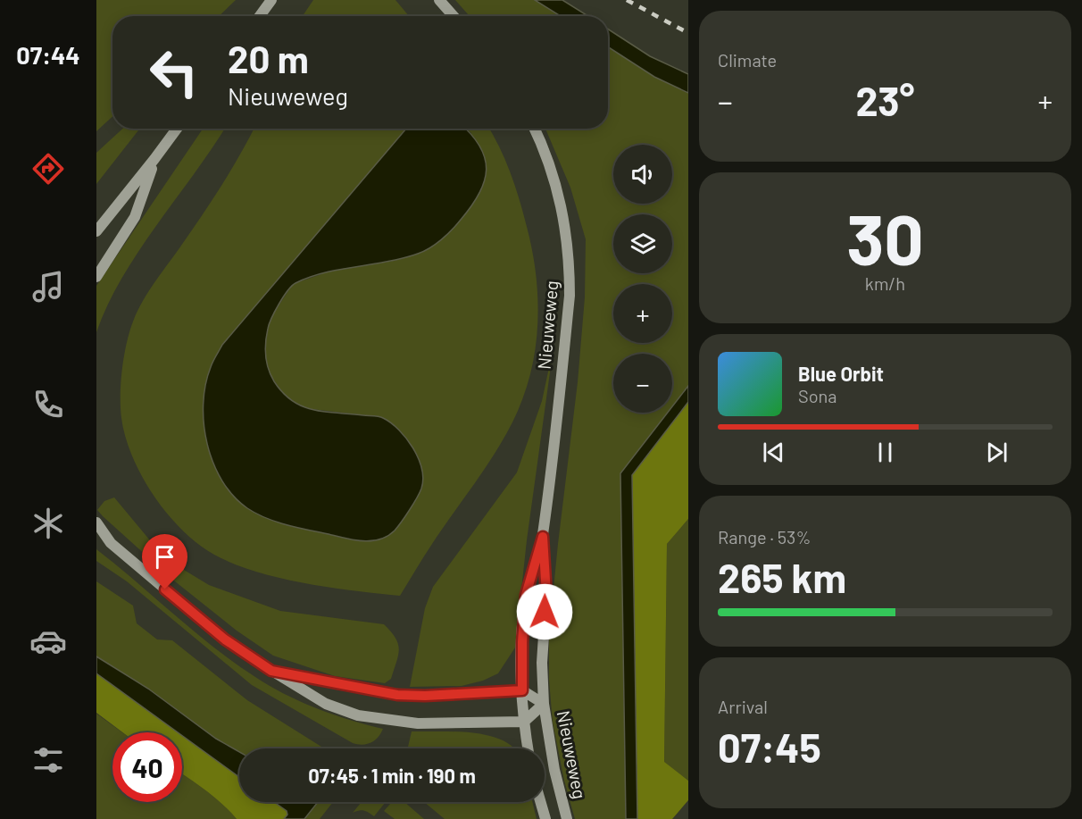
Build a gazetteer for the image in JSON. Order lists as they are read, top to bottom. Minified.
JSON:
{"streets":{"main road":["Nieuweweg"]},"page":{"tabs":"07:44","tile":["Climate",["30","km/h"],["Range · 53%","265 km"],["Arrival","07:45"]],"turn":["20 m","Nieuweweg"],"heat":["−","23°","+"],"map_buttons":["+","−"],"song":["Blue Orbit","Sona"],"limit":"40","trip":"07:45 · 1 min · 190 m"}}
